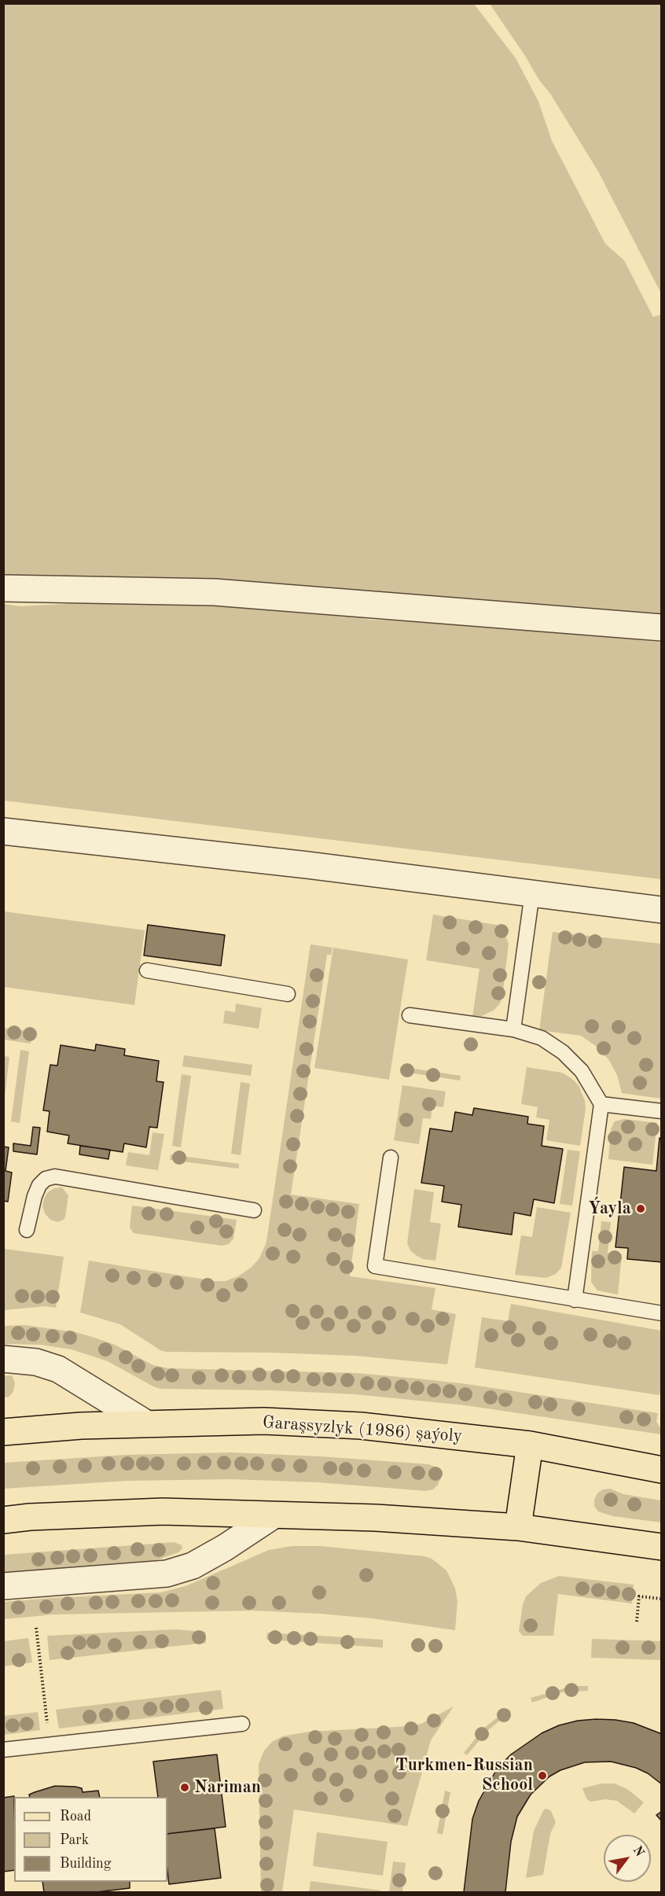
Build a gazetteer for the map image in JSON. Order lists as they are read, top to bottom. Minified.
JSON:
{"streets":{"main road":["Garaşsyzlyk (1986) şaýoly"]},"places":["Ýayla","Turkmen-Russian School","Nariman"],"legend":["Road","Park","Building"],"north":"top right"}
